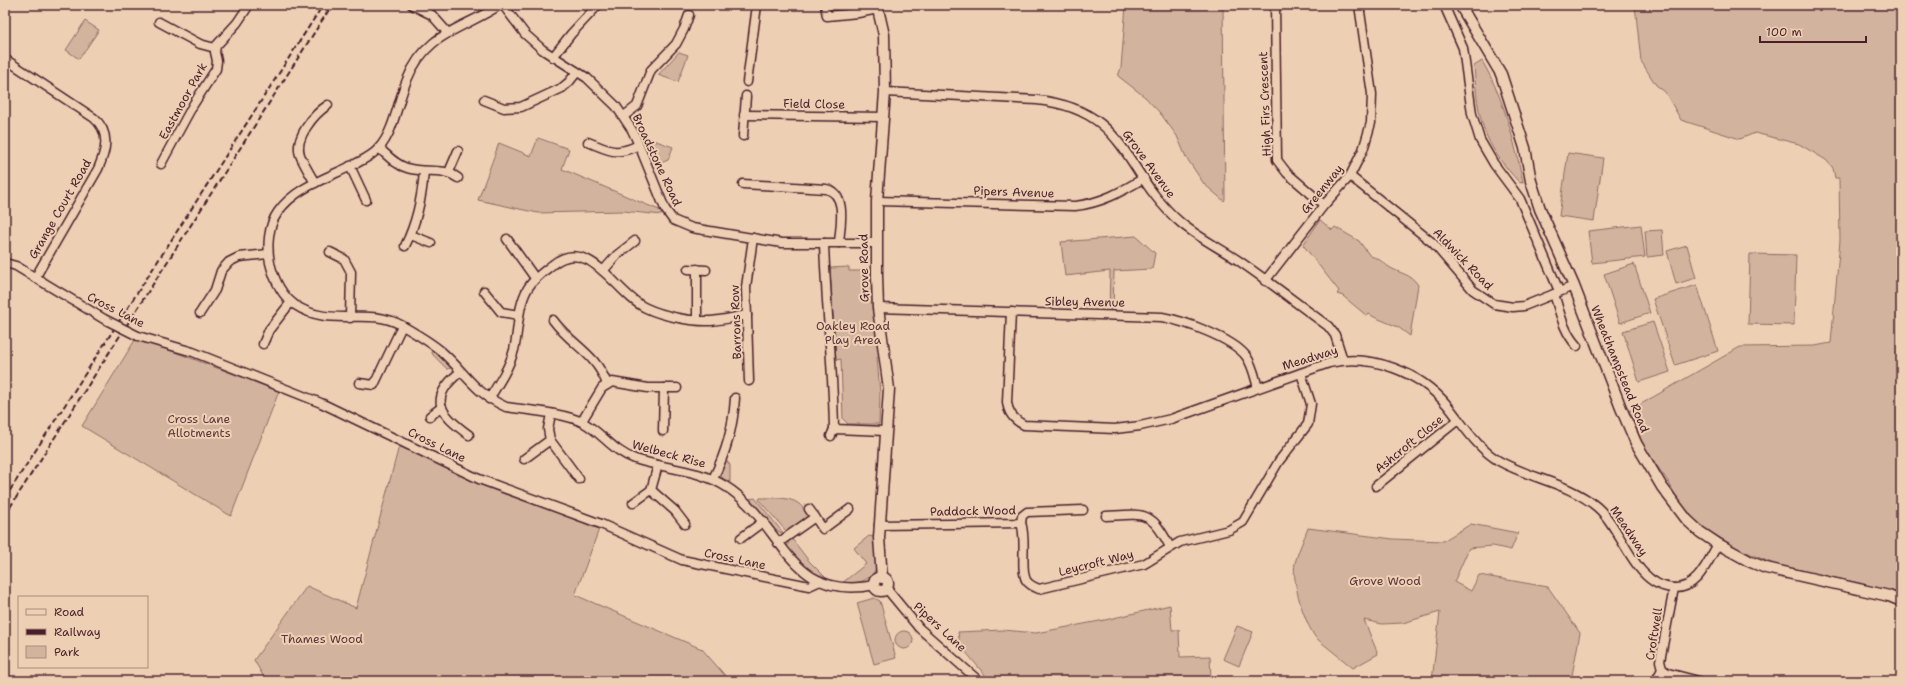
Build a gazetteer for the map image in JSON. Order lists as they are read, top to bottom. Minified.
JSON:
{"streets":{"street":["Eastmoor Park","Field Close","High Firs Crescent","Broadstone Road","Grove Avenue","Greenway","Pipers Avenue","Grange Court Road","Aldwick Road","Grove Road","Sibley Avenue","Cross Lane","Barrons Row","Meadway","Wheathampstead Road","Ashcroft Close","Welbeck Rise","Paddock Wood","Leycroft Way","Pipers Lane","Croftwell"]},"crossings":[["Field Close","Grove Road"],["High Firs Crescent","Greenway"],["Broadstone Road","Grove Road"],["Broadstone Road","Barrons Row"],["Grove Avenue","Greenway"],["Grove Avenue","Pipers Avenue"],["Grove Avenue","Grove Road"],["Grove Avenue","Meadway"],["Greenway","Aldwick Road"],["Pipers Avenue","Grove Road"],["Grange Court Road","Cross Lane"],["Aldwick Road","Wheathampstead Road"],["Grove Road","Sibley Avenue"],["Grove Road","Cross Lane"],["Grove Road","Paddock Wood"],["Grove Road","Pipers Lane"],["Sibley Avenue","Meadway"],["Cross Lane","Welbeck Rise"],["Meadway","Ashcroft Close"],["Meadway","Leycroft Way"],["Meadway","Croftwell"],["Paddock Wood","Leycroft Way"]],"parks":["Oakley Road Play Area","Cross Lane Allotments","Grove Wood","Thames Wood"],"legend":["Road","Railway","Park"],"scale_bar":"100 m"}
